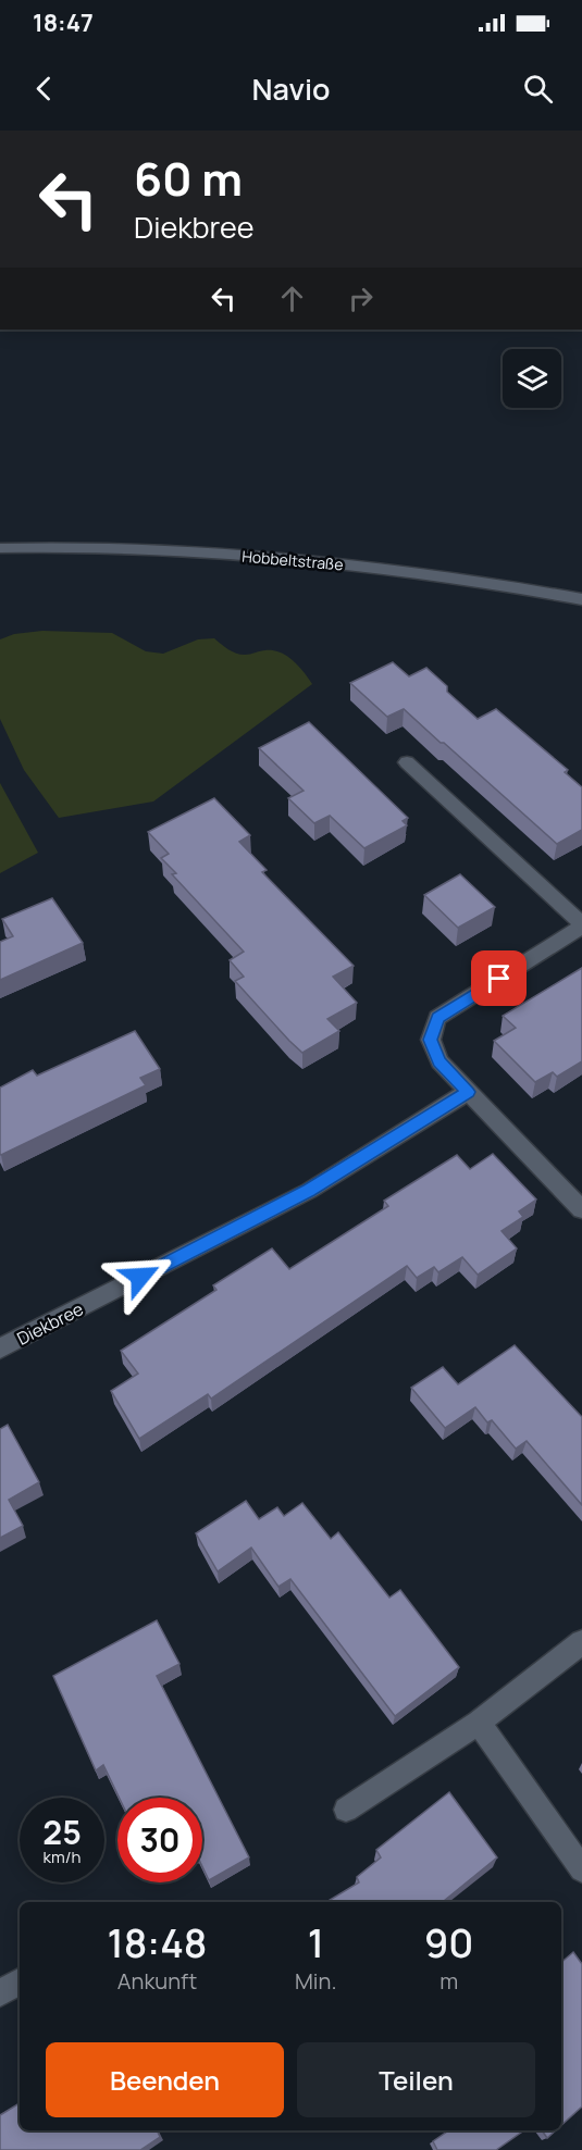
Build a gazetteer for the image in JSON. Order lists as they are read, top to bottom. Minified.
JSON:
{"streets":{"street":["Hobbeltstraße","Diekbree"]},"page":{"status":"18:47","header":"Navio","turn":["60 m","Diekbree"],"speed":"25 km/h","limit":"30","eta":["18:48","Ankunft","1","Min.","90","m"],"buttons":["Beenden","Teilen"]}}
